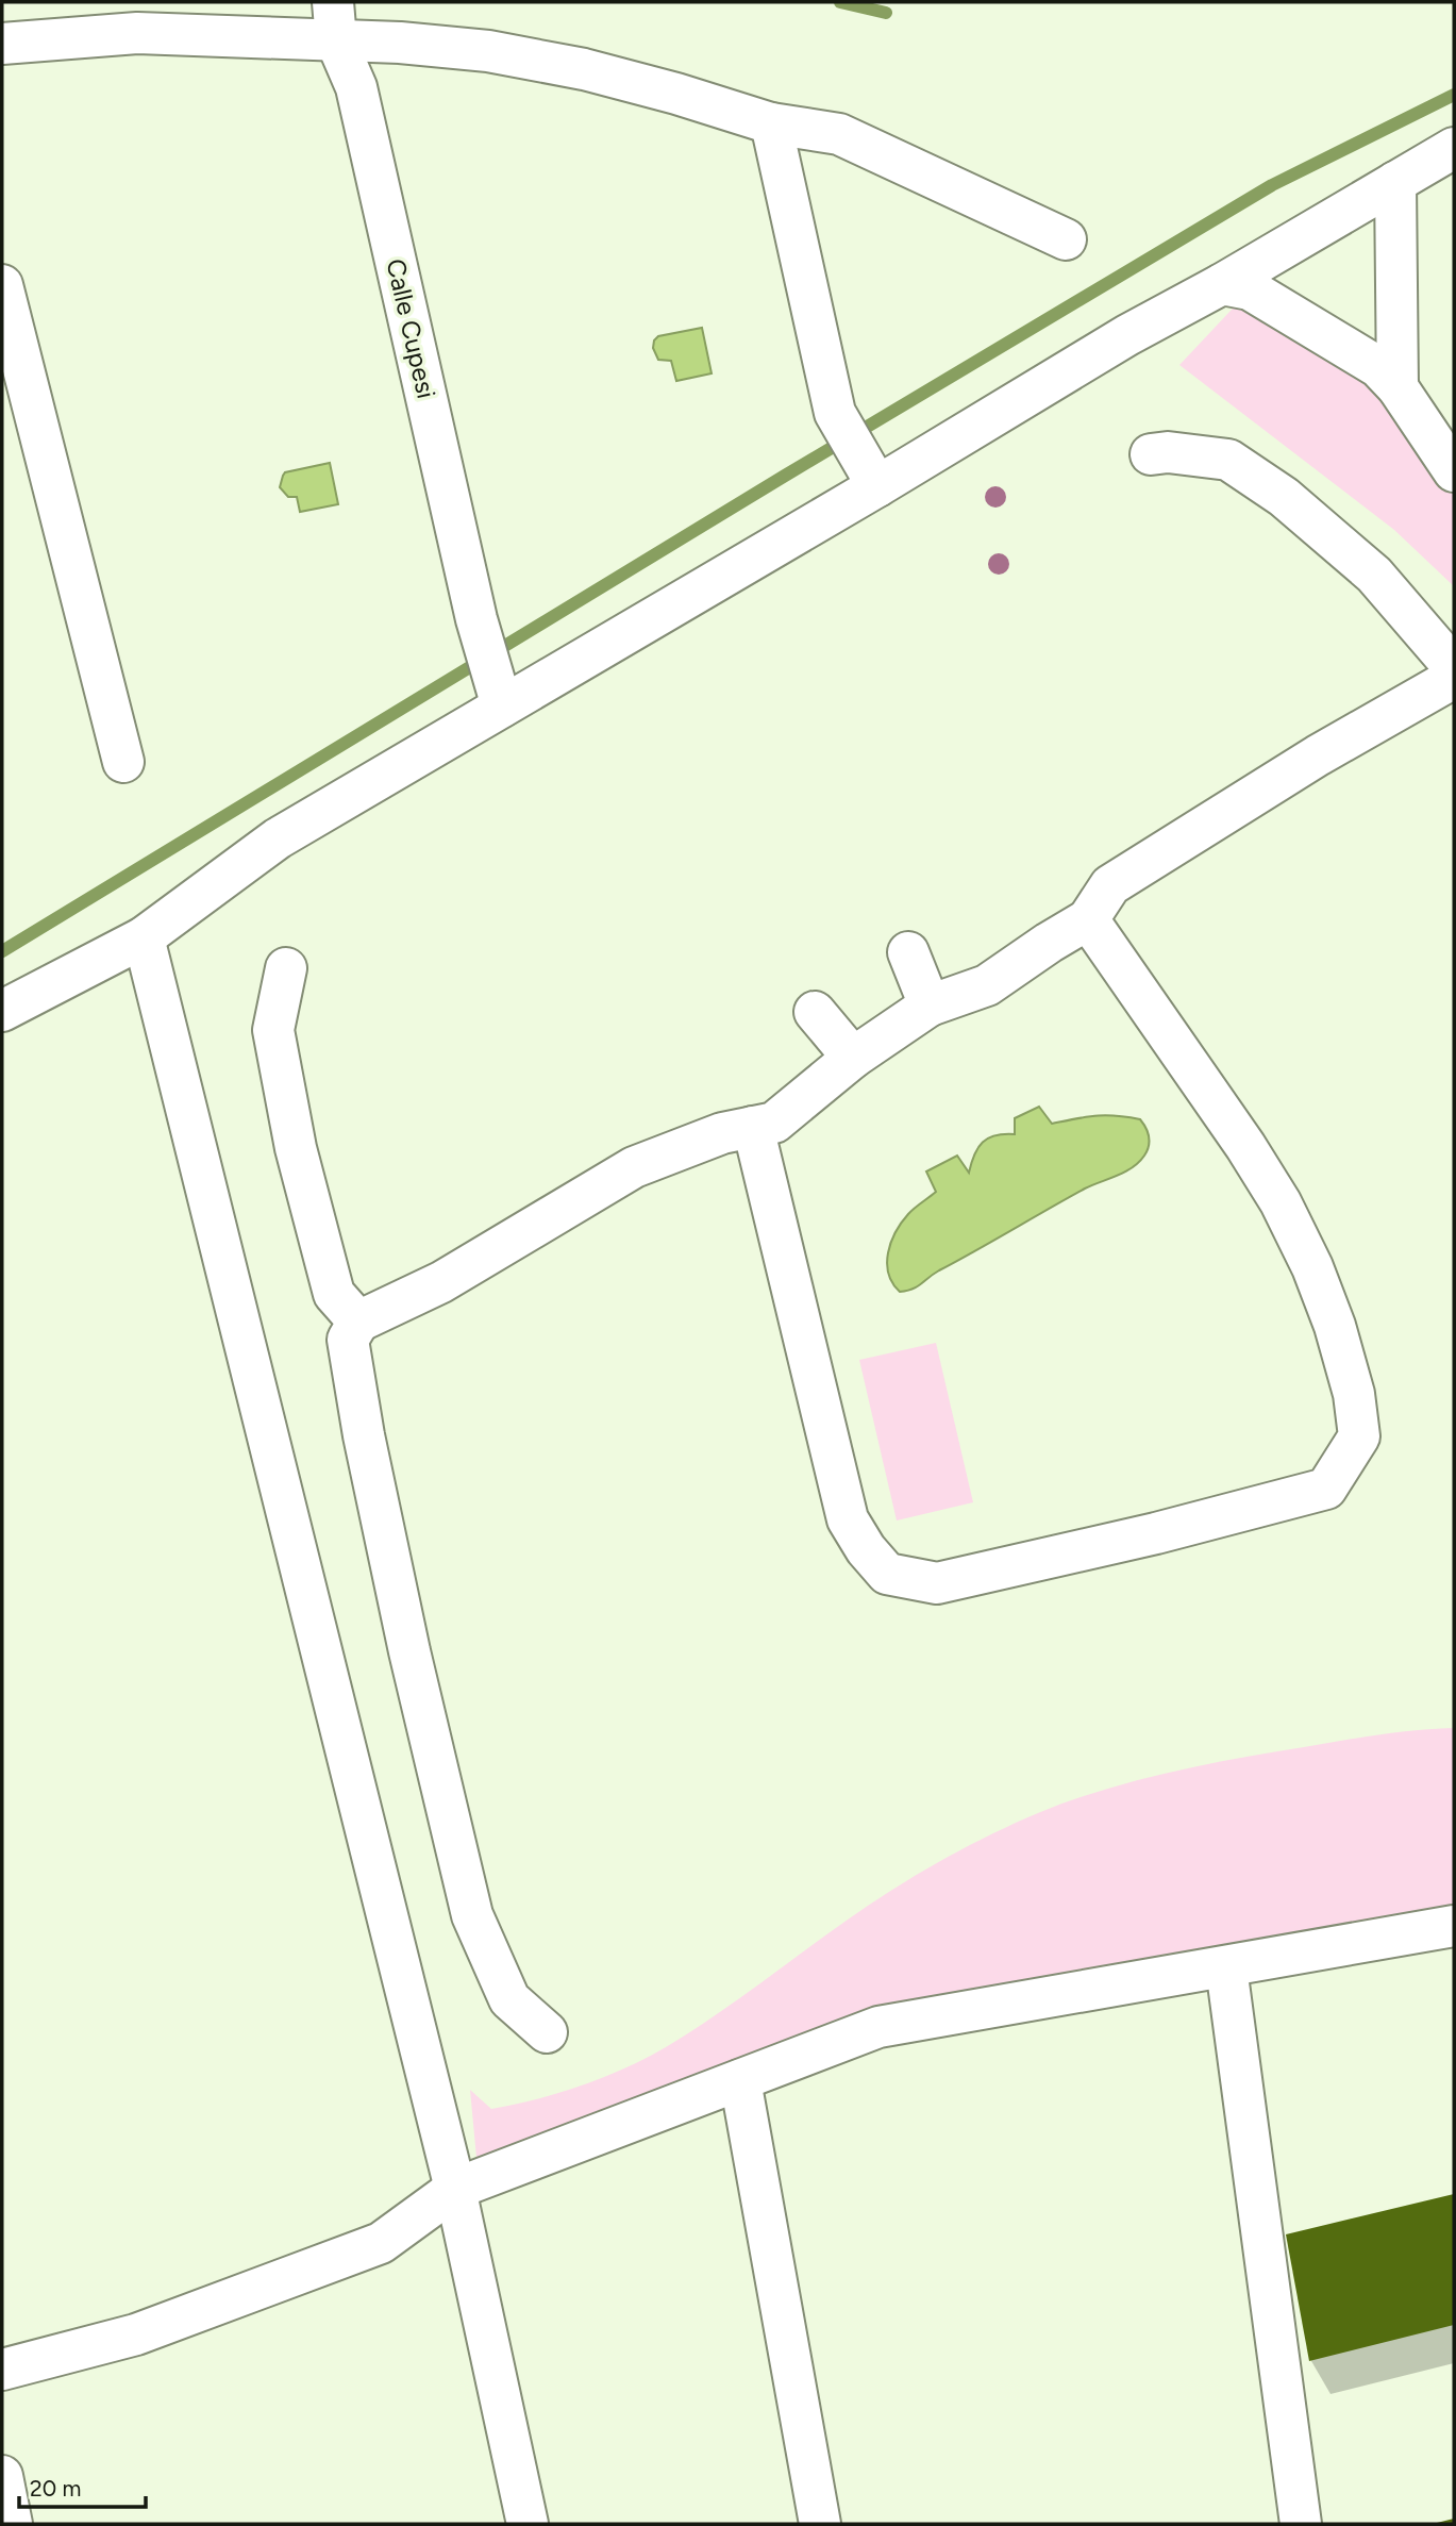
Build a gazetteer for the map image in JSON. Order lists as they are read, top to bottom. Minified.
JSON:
{"streets":{"street":["Calle Cupesi"]},"scale_bar":"20 m"}
